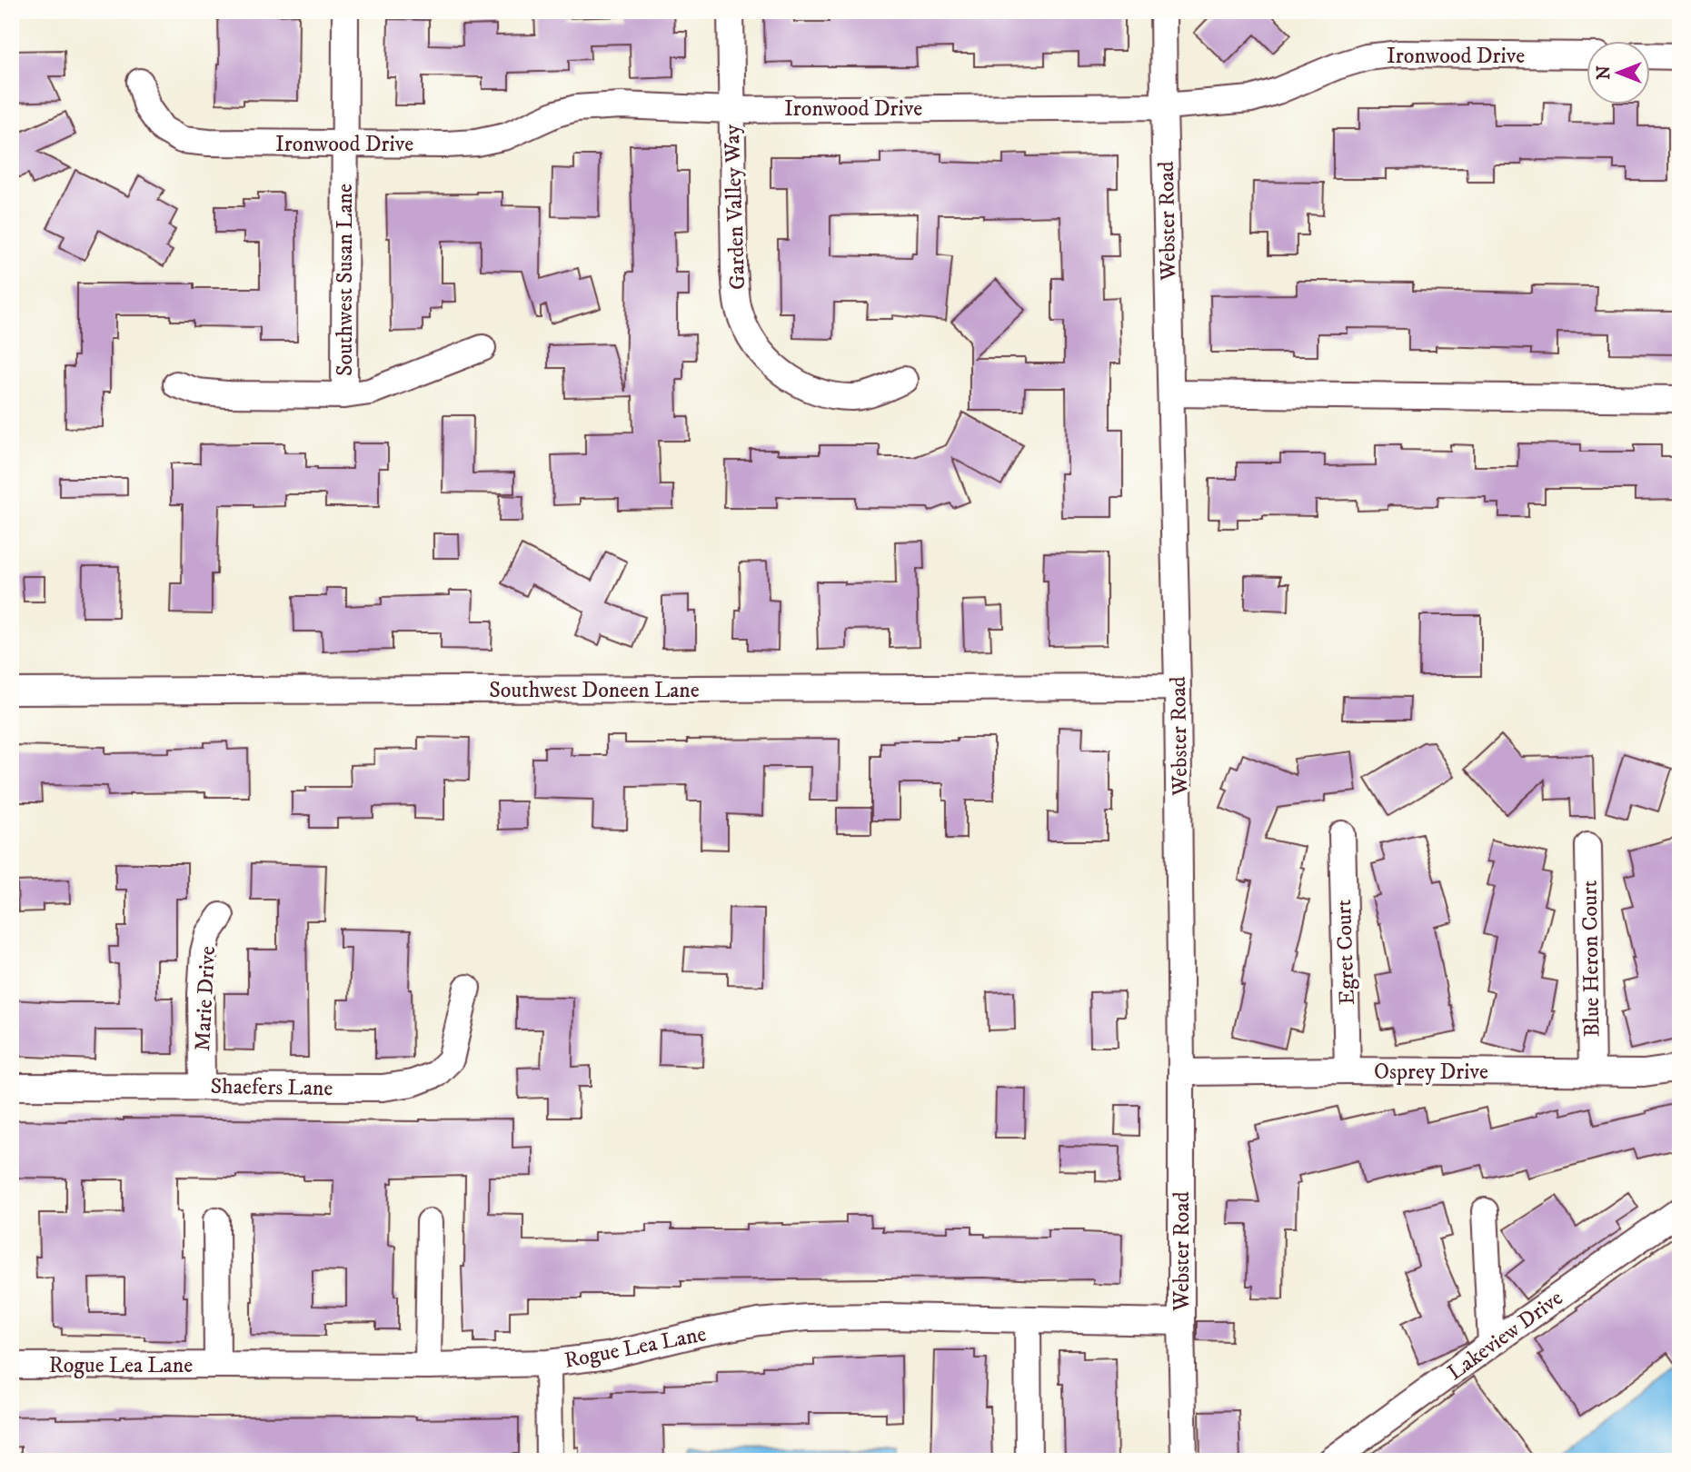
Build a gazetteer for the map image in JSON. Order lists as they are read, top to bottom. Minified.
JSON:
{"streets":{"street":["Ironwood Drive","Garden Valley Way","Webster Road","Southwest Susan Lane","Southwest Doneen Lane","Egret Court","Blue Heron Court","Marie Drive","Osprey Drive","Shaefers Lane","Lakeview Drive","Rogue Lea Lane"]},"crossings":[["Ironwood Drive","Garden Valley Way"],["Ironwood Drive","Webster Road"],["Ironwood Drive","Southwest Susan Lane"],["Webster Road","Southwest Doneen Lane"],["Webster Road","Osprey Drive"],["Webster Road","Rogue Lea Lane"],["Egret Court","Osprey Drive"],["Blue Heron Court","Osprey Drive"],["Marie Drive","Shaefers Lane"]],"north":"left"}
